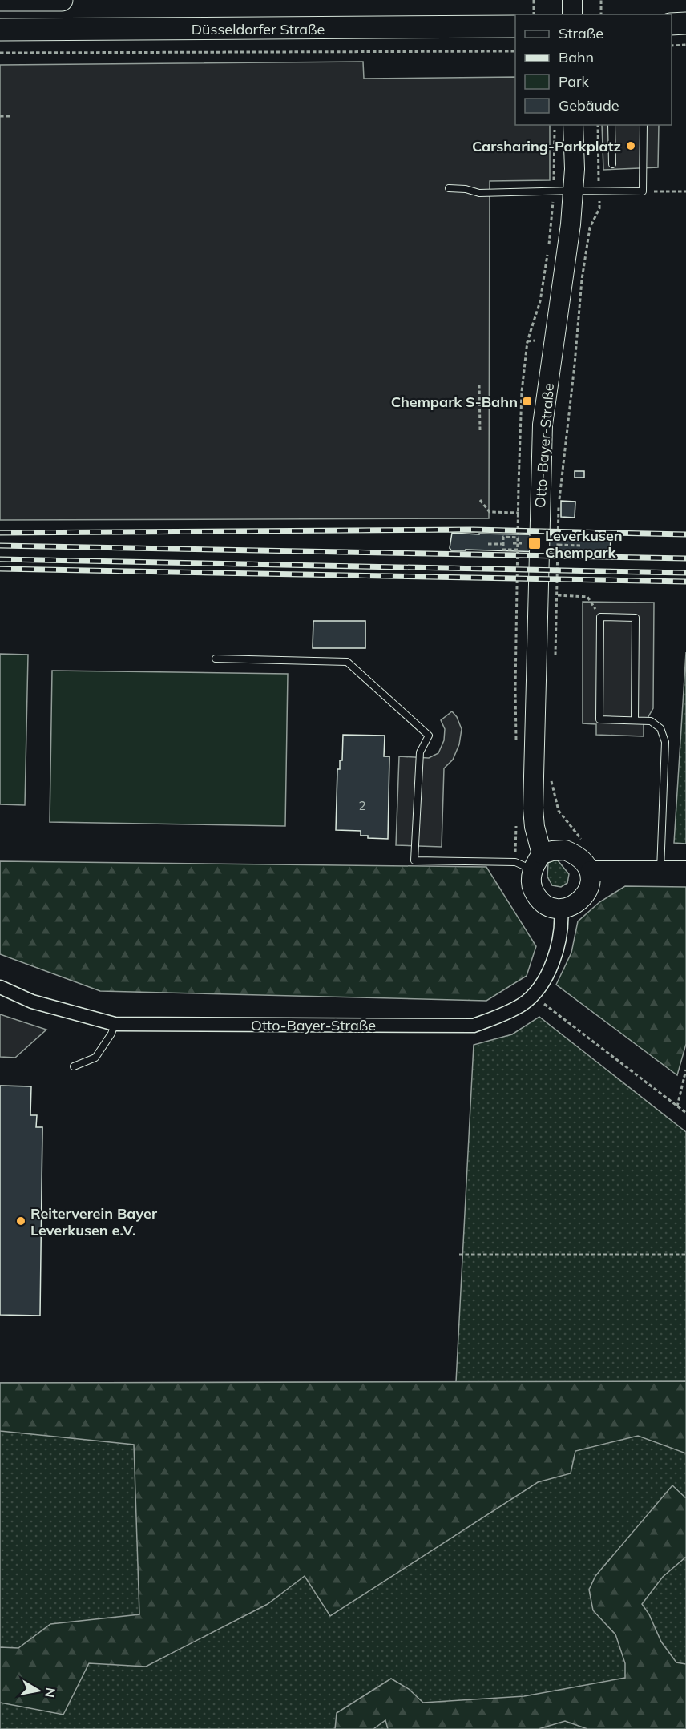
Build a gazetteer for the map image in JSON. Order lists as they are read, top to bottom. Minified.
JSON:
{"streets":{"main road":["Düsseldorfer Straße"],"street":["Otto-Bayer-Straße"]},"places":{"other":["Carsharing-Parkplatz","Reiterverein Bayer Leverkusen e.V."],"transit":["Chempark S-Bahn","Leverkusen Chempark"]},"house_numbers":["2"],"legend":["Straße","Bahn","Park","Gebäude"],"north":"right"}
